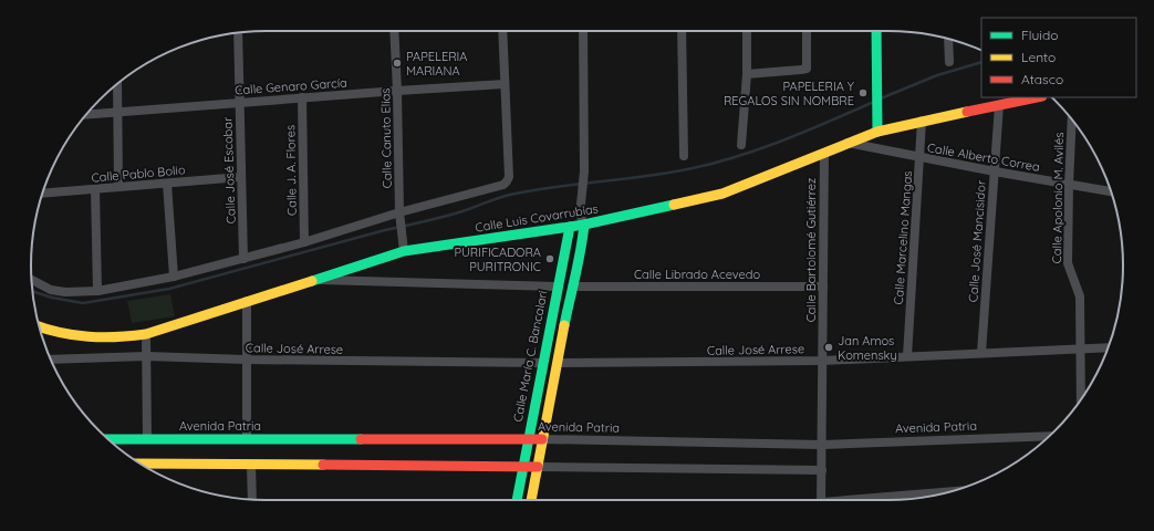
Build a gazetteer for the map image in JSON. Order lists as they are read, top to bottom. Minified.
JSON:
{"streets":{"street":["Calle Genaro García","Calle Canuto Elías","Calle Alberto Correa","Calle José Escobar","Calle J. A. Flores","Calle Pablo Bolio","Calle Apolonio M. Avilés","Calle Luis Covarrubias","Calle Marcelino Mangas","Calle José Mancisidor","Calle Bartolomé Gutiérrez","Calle Librado Acevedo","Calle José Arrese","Calle María C. Bancalari","Avenida Patria"]},"crossings":[["Calle Genaro García","Calle Canuto Elías"],["Calle Genaro García","Calle José Escobar"],["Calle Genaro García","Calle J. A. Flores"],["Calle Canuto Elías","Calle Luis Covarrubias"],["Calle Alberto Correa","Calle Apolonio M. Avilés"],["Calle Alberto Correa","Calle Luis Covarrubias"],["Calle Alberto Correa","Calle Marcelino Mangas"],["Calle Alberto Correa","Calle José Mancisidor"],["Calle José Escobar","Calle Pablo Bolio"],["Calle Apolonio M. Avilés","Calle José Arrese"],["Calle Luis Covarrubias","Calle Marcelino Mangas"],["Calle Luis Covarrubias","Calle José Mancisidor"],["Calle Luis Covarrubias","Calle Bartolomé Gutiérrez"],["Calle Luis Covarrubias","Calle María C. Bancalari"],["Calle Marcelino Mangas","Calle José Arrese"],["Calle José Mancisidor","Calle José Arrese"],["Calle Bartolomé Gutiérrez","Calle Librado Acevedo"],["Calle Bartolomé Gutiérrez","Calle José Arrese"],["Calle Bartolomé Gutiérrez","Avenida Patria"],["Calle José Arrese","Calle María C. Bancalari"],["Calle María C. Bancalari","Avenida Patria"]],"places":["PAPELERIA MARIANA","PAPELERIA Y REGALOS SIN NOMBRE","PURIFICADORA PURITRONIC","Jan Amos Komensky"],"legend":["Fluido","Lento","Atasco"]}
